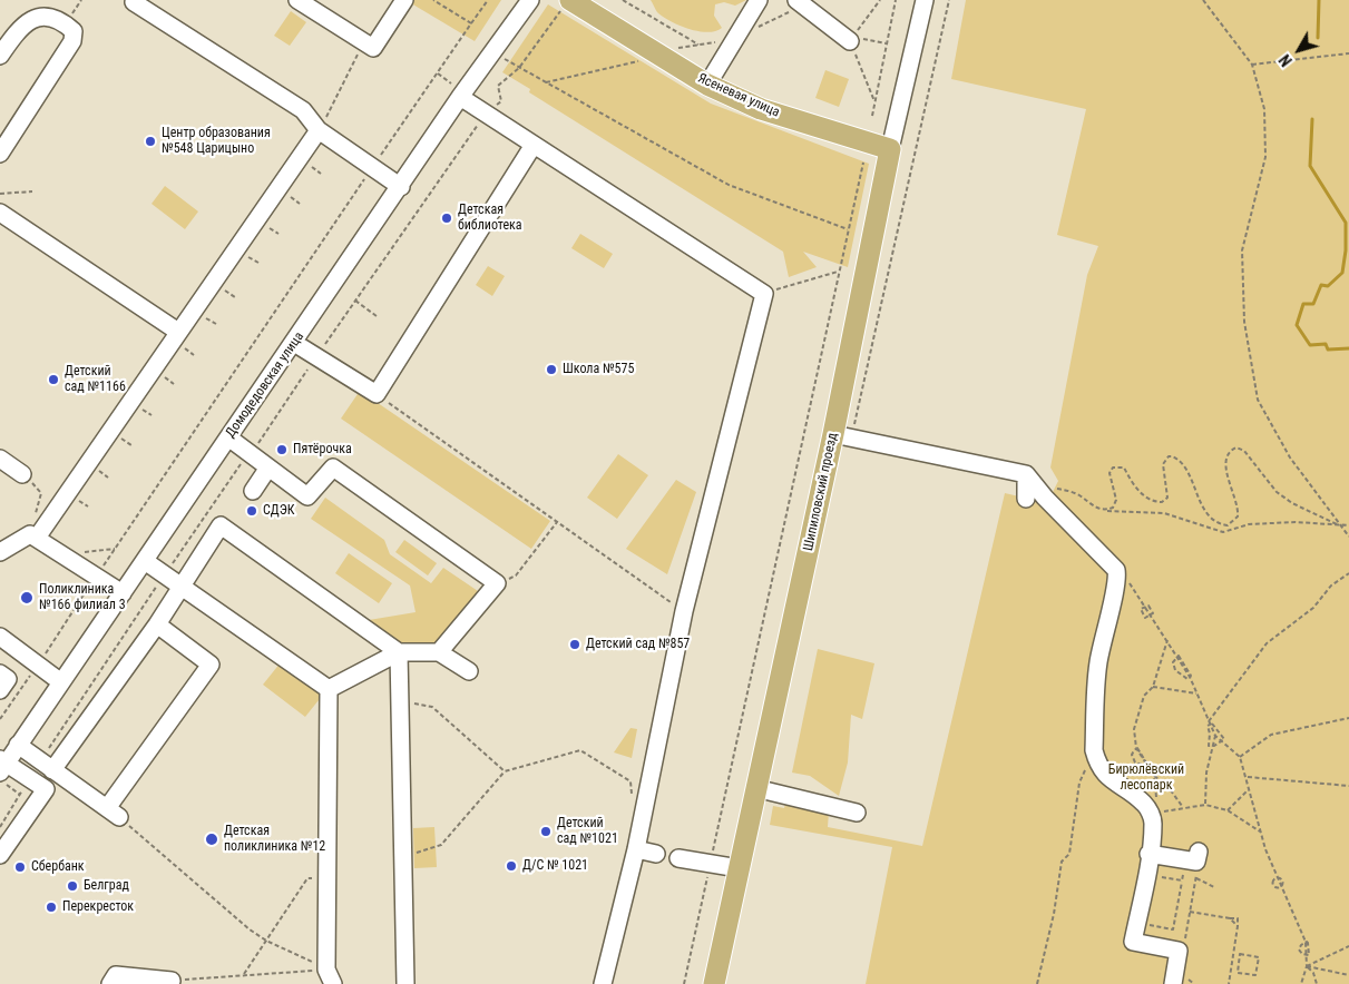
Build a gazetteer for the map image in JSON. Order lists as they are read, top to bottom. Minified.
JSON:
{"streets":{"main road":["Ясеневая улица","Шипиловский проезд"],"street":["Домодедовская улица"]},"crossings":[["Ясеневая улица","Шипиловский проезд"]],"parks":["Бирюлёвский лесопарк"],"places":["Центр образования №548 Царицыно","Детская библиотека","Школа №575","Детский сад №1166","Пятёрочка","СДЭК","Поликлиника №166 филиал 3","Детский сад №857","Детский сад №1021","Детская поликлиника №12","Д/C № 1021","Сбербанк","Белград","Перекресток"],"north":"bottom left"}
